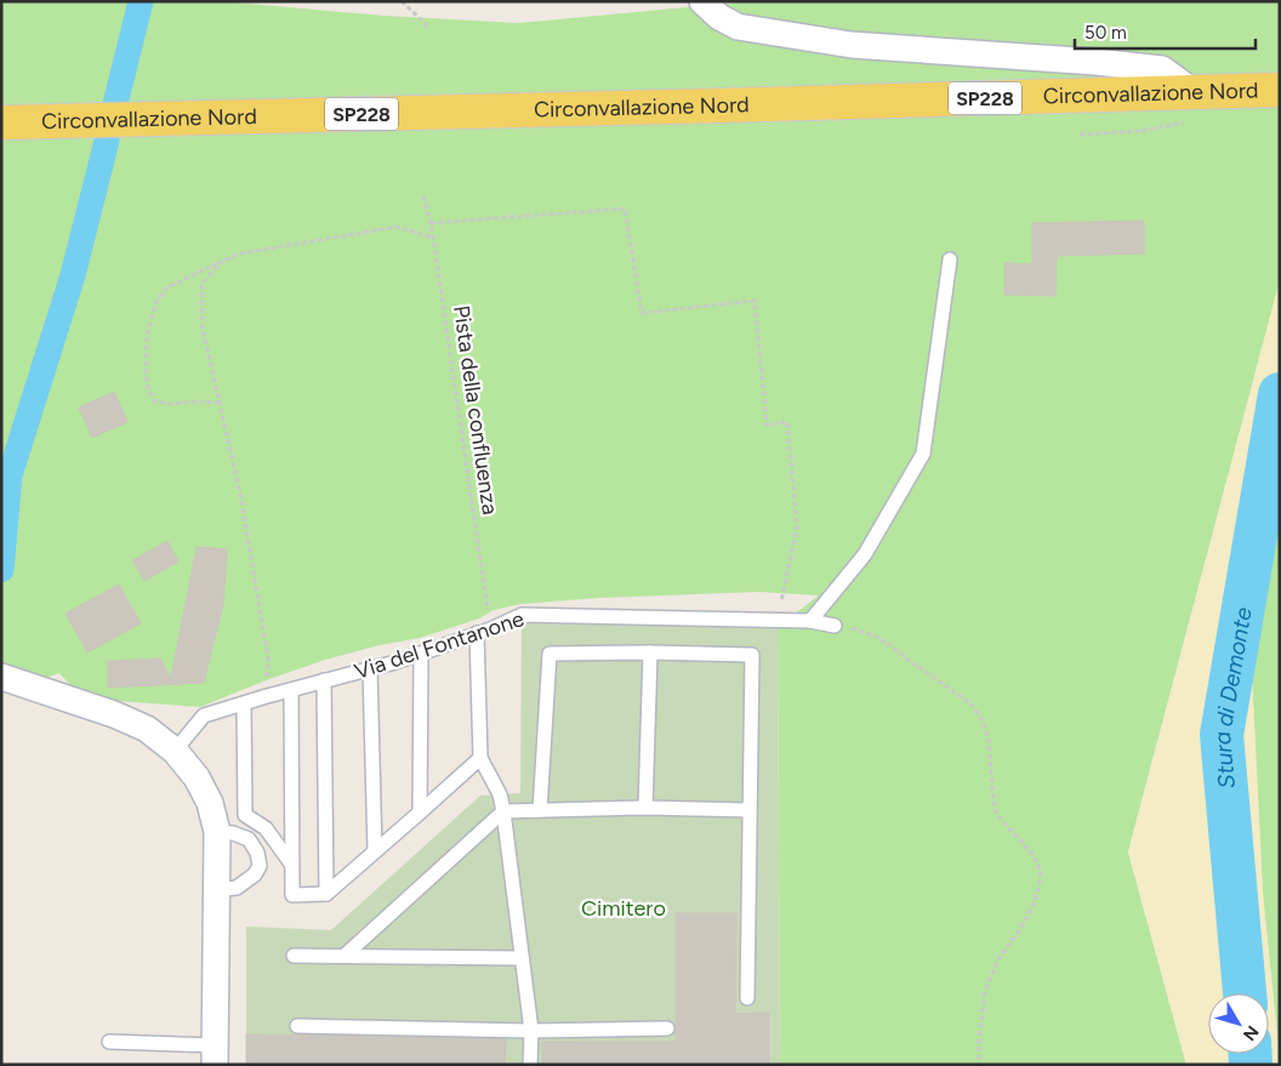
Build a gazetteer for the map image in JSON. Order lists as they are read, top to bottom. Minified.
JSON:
{"streets":{"main road":["Circonvallazione Nord","SP228"],"lane":["Via del Fontanone"],"path":["Pista della confluenza"]},"crossings":[["Pista della confluenza","Via del Fontanone"]],"water":["Stura di Demonte"],"parks":["Cimitero"],"scale_bar":"50 m","north":"bottom right"}
